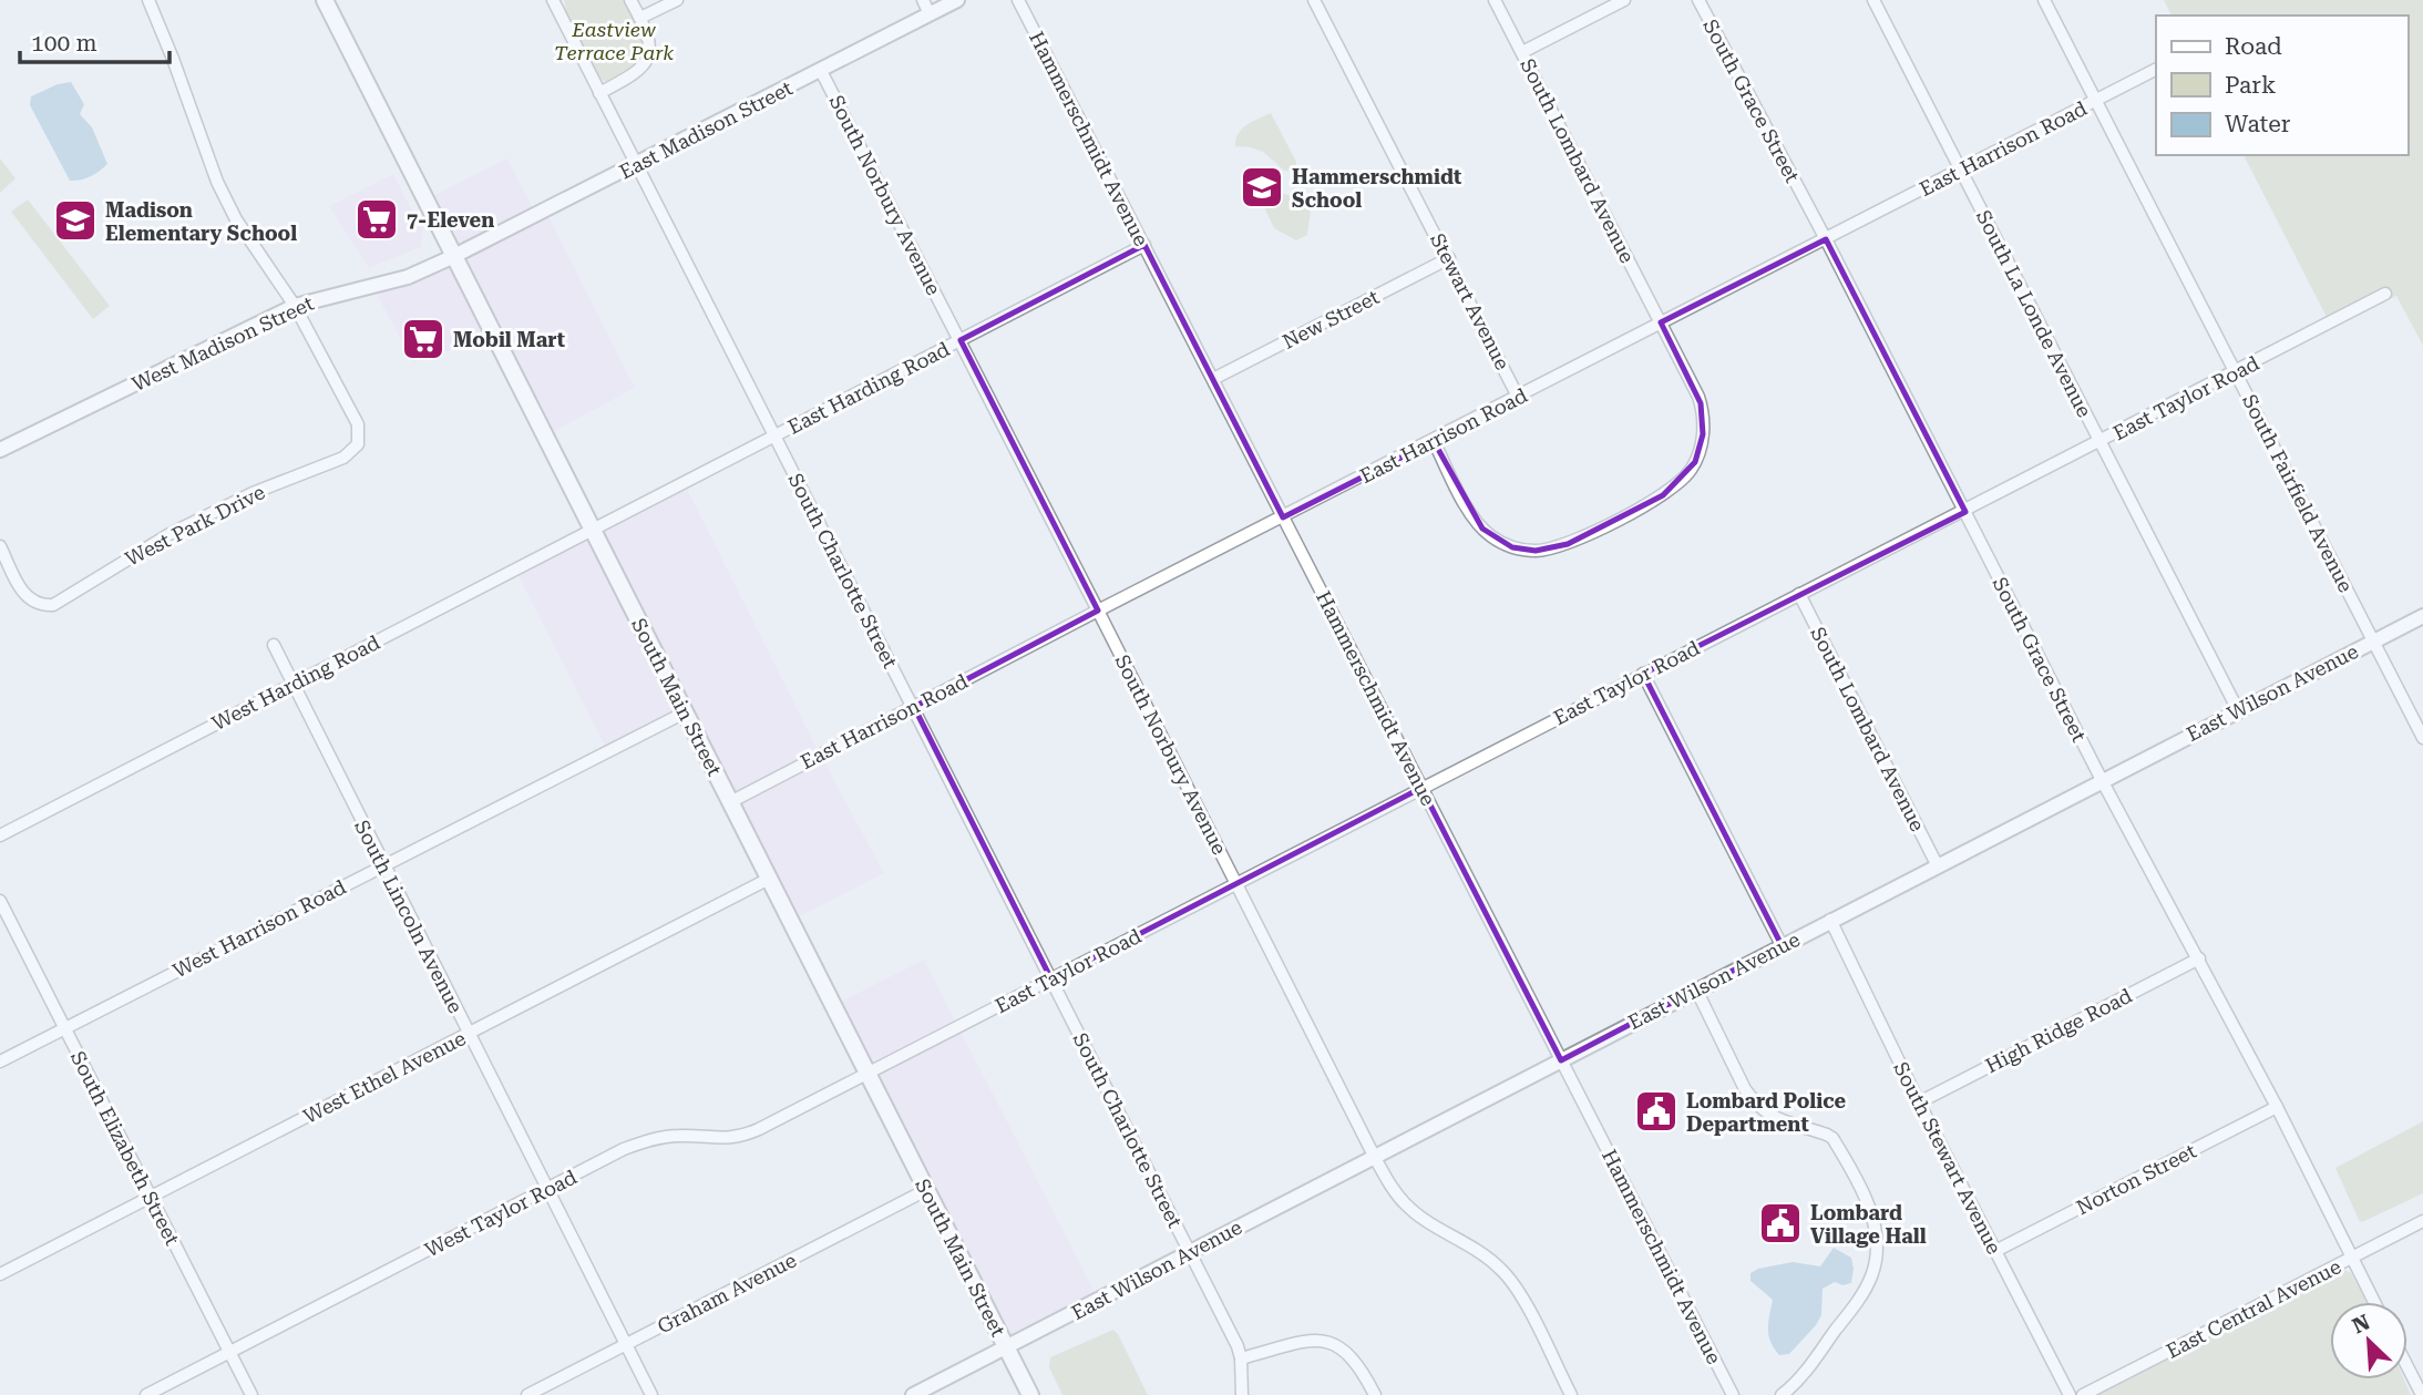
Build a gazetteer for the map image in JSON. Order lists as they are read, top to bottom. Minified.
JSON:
{"streets":{"main road":["South Main Street"],"street":["South Grace Street","East Madison Street","Hammerschmidt Avenue","East Harrison Road","South Lombard Avenue","South Norbury Avenue","Stewart Avenue","South La Londe Avenue","New Street","West Madison Street","East Harding Road","East Taylor Road","South Fairfield Avenue","West Park Drive","South Charlotte Street","West Harding Road","East Wilson Avenue","South Lincoln Avenue","West Harrison Road","High Ridge Road","West Ethel Avenue","South Elizabeth Street","South Stewart Avenue","Norton Street","West Taylor Road","Graham Avenue","East Central Avenue"]},"crossings":[["South Grace Street","East Harrison Road"],["South Grace Street","East Taylor Road"],["South Grace Street","East Wilson Avenue"],["South Grace Street","High Ridge Road"],["South Grace Street","Norton Street"],["South Grace Street","East Central Avenue"],["East Madison Street","South Norbury Avenue"],["East Madison Street","West Madison Street"],["East Madison Street","South Charlotte Street"],["East Madison Street","South Main Street"],["Hammerschmidt Avenue","East Harrison Road"],["Hammerschmidt Avenue","New Street"],["Hammerschmidt Avenue","East Harding Road"],["Hammerschmidt Avenue","East Taylor Road"],["Hammerschmidt Avenue","East Wilson Avenue"],["East Harrison Road","South Lombard Avenue"],["East Harrison Road","South Norbury Avenue"],["East Harrison Road","Stewart Avenue"],["East Harrison Road","South La Londe Avenue"],["East Harrison Road","South Fairfield Avenue"],["East Harrison Road","South Charlotte Street"],["East Harrison Road","South Main Street"],["South Lombard Avenue","East Taylor Road"],["South Lombard Avenue","East Wilson Avenue"],["South Norbury Avenue","East Harding Road"],["South Norbury Avenue","East Taylor Road"],["South Norbury Avenue","East Wilson Avenue"],["Stewart Avenue","New Street"],["South La Londe Avenue","East Taylor Road"],["South La Londe Avenue","East Wilson Avenue"],["West Madison Street","West Park Drive"],["West Madison Street","South Main Street"],["East Harding Road","South Charlotte Street"],["East Harding Road","West Harding Road"],["East Harding Road","South Main Street"],["East Taylor Road","South Fairfield Avenue"],["East Taylor Road","South Charlotte Street"],["East Taylor Road","South Main Street"],["East Taylor Road","West Taylor Road"],["South Fairfield Avenue","East Wilson Avenue"],["South Charlotte Street","East Wilson Avenue"],["West Harding Road","South Main Street"],["West Harding Road","South Lincoln Avenue"],["East Wilson Avenue","South Main Street"],["East Wilson Avenue","South Stewart Avenue"],["South Main Street","West Harrison Road"],["South Main Street","West Ethel Avenue"],["South Main Street","West Taylor Road"],["South Main Street","Graham Avenue"],["South Lincoln Avenue","West Harrison Road"],["South Lincoln Avenue","West Ethel Avenue"],["South Lincoln Avenue","West Taylor Road"],["South Lincoln Avenue","Graham Avenue"],["West Harrison Road","South Elizabeth Street"],["High Ridge Road","South Stewart Avenue"],["West Ethel Avenue","South Elizabeth Street"],["South Elizabeth Street","West Taylor Road"],["South Stewart Avenue","Norton Street"]],"parks":["Eastview Terrace Park"],"places":{"school or university":["Hammerschmidt School","Madison Elementary School"],"supermarket":["7-Eleven","Mobil Mart"],"public building":["Lombard Police Department","Lombard Village Hall"]},"legend":["Road","Park","Water"],"scale_bar":"100 m","north":"top left"}
